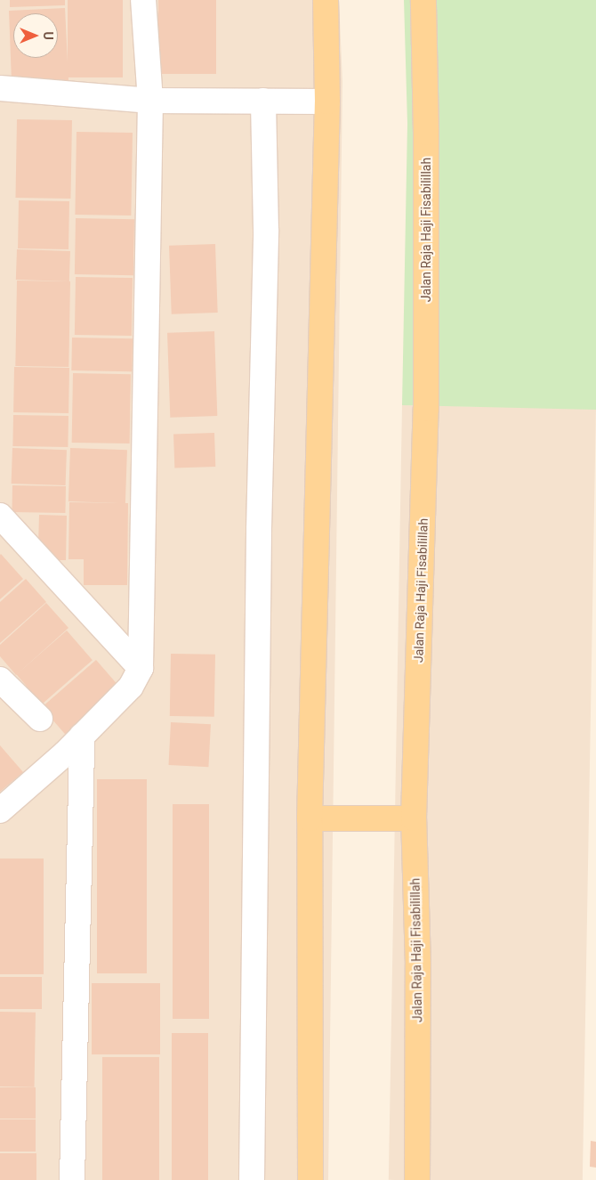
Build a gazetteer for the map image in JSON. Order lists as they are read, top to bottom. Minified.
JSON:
{"streets":{"main road":["Jalan Raja Haji Fisabilillah"]},"north":"right"}
